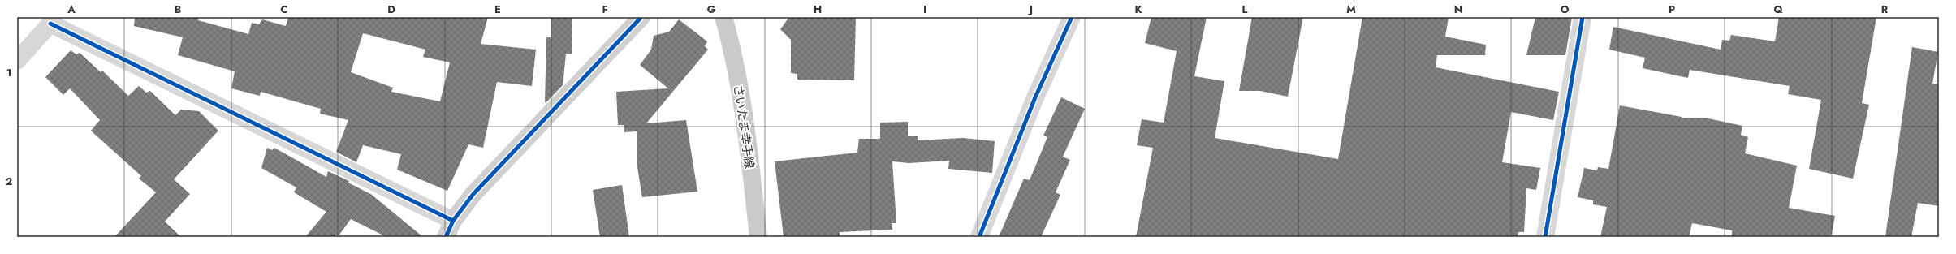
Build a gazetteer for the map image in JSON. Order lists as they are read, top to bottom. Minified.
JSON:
{"streets":{"main road":["さいたま幸手線"]},"grid":{"columns":["A","B","C","D","E","F","G","H","I","J","K","L","M","N","O","P","Q","R"],"rows":["1","2"]}}
